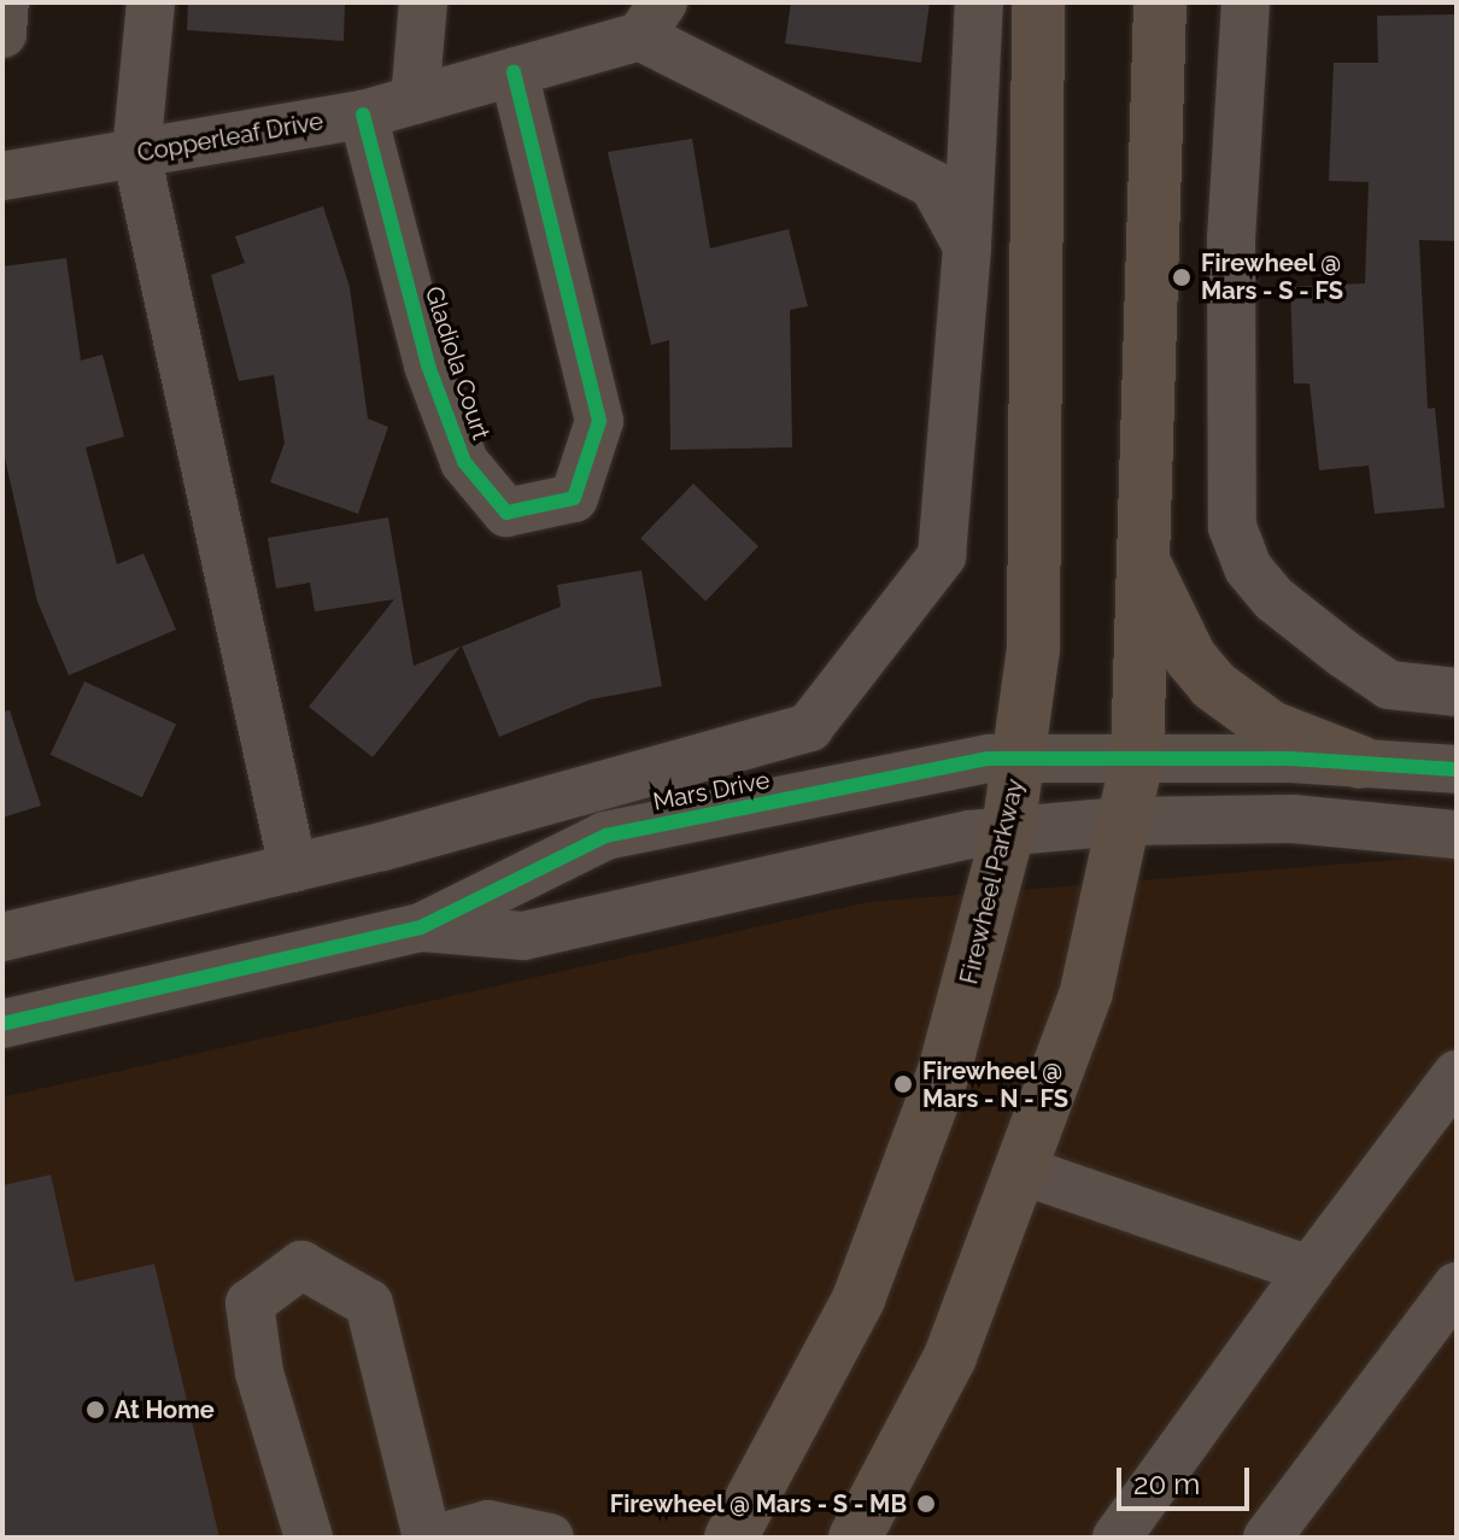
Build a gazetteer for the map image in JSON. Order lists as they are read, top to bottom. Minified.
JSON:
{"streets":{"main road":["Firewheel Parkway"],"street":["Copperleaf Drive","Gladiola Court","Mars Drive"]},"crossings":[["Copperleaf Drive","Gladiola Court"],["Mars Drive","Firewheel Parkway"]],"places":["Firewheel @ Mars - S - FS","Firewheel @ Mars - N - FS","At Home","Firewheel @ Mars - S - MB"],"scale_bar":"20 m"}
